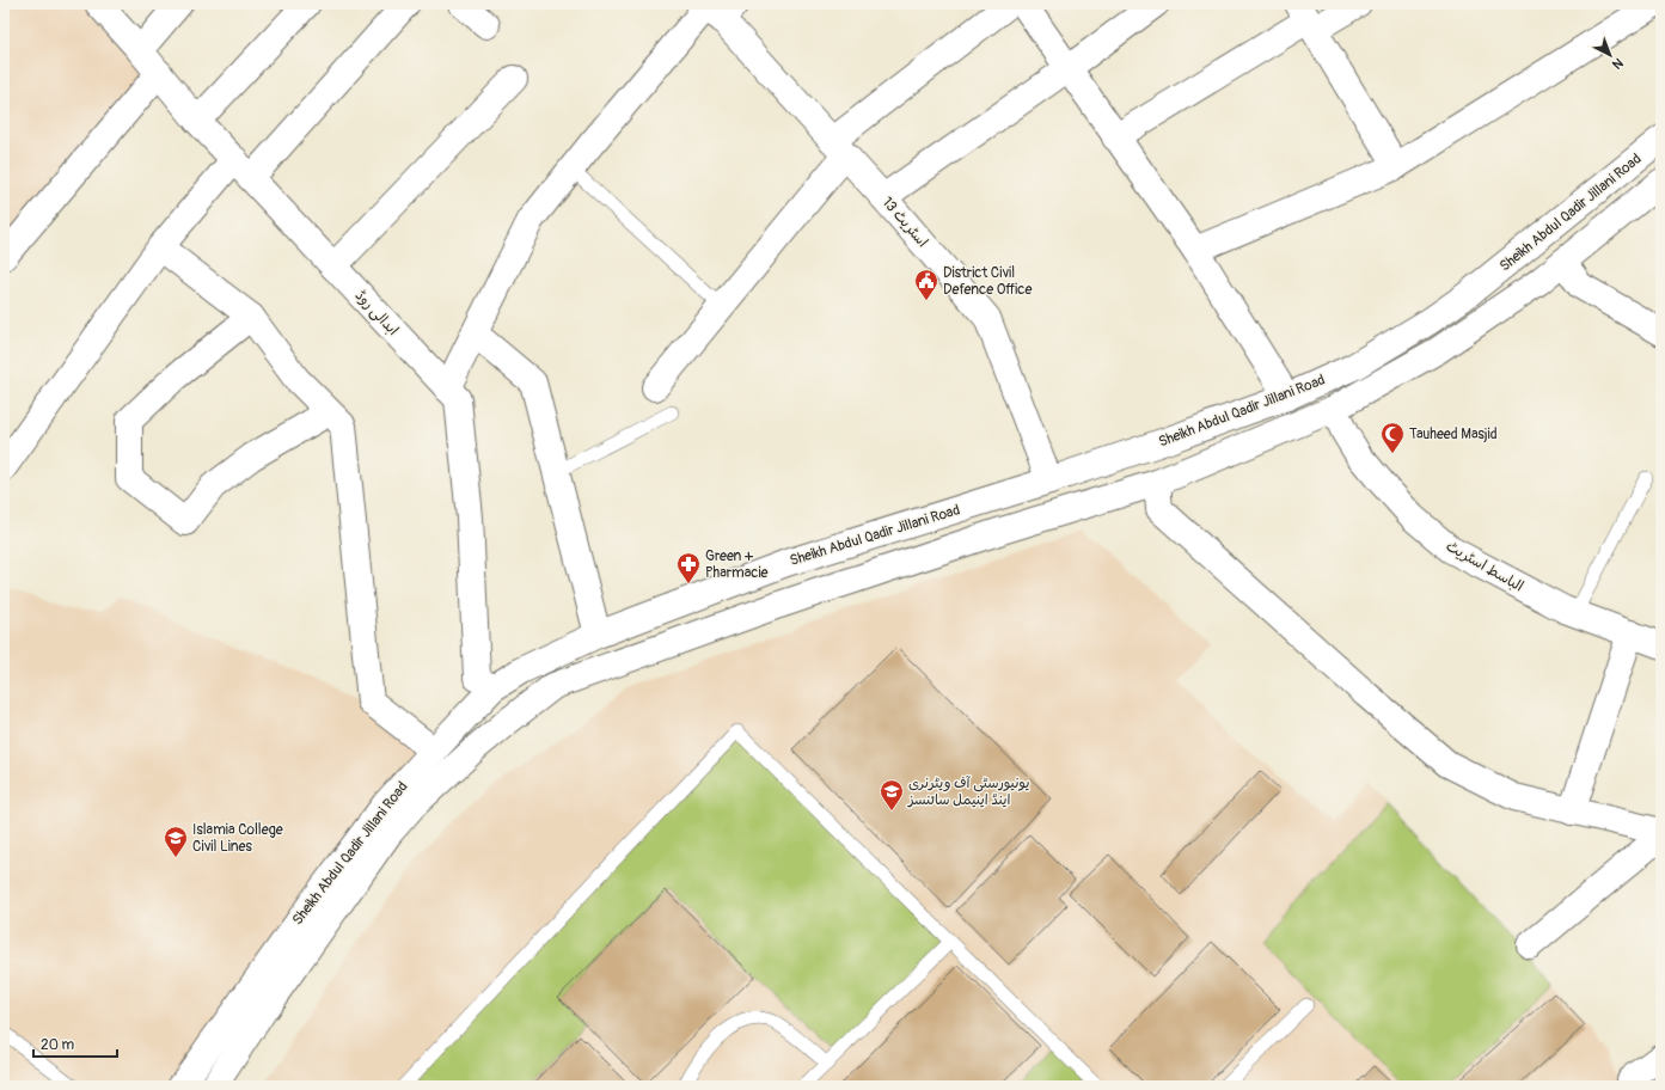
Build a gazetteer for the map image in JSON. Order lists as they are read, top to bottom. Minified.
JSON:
{"streets":{"street":["Sheikh Abdul Qadir Jillani Road","اسٹریٹ 13","ابدالی روڈ","الباسط اسٹریٹ"]},"crossings":[["Sheikh Abdul Qadir Jillani Road","اسٹریٹ 13"],["Sheikh Abdul Qadir Jillani Road","ابدالی روڈ"],["Sheikh Abdul Qadir Jillani Road","الباسط اسٹریٹ"]],"places":{"public building":["District Civil Defence Office"],"mosque":["Tauheed Masjid"],"pharmacy":["Green + Pharmacie"],"school or university":["یونیورسٹی آف ویٹرنری اینڈ اینیمل سائنسز","Islamia College Civil Lines"]},"scale_bar":"20 m","north":"bottom right"}
